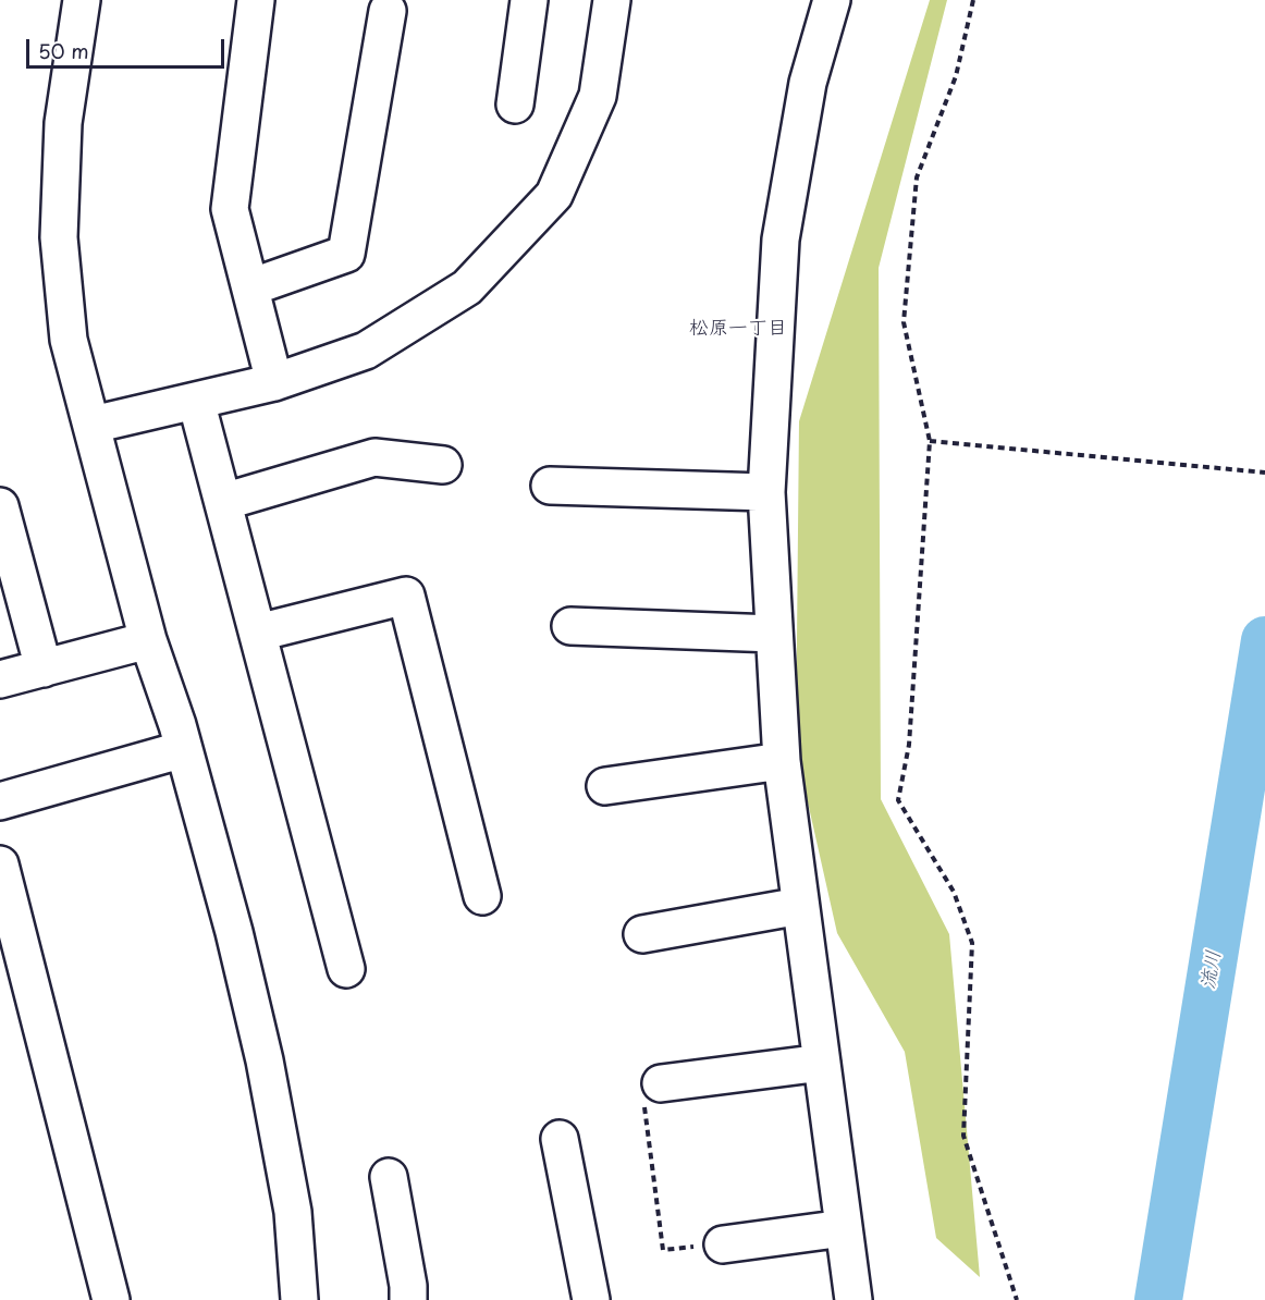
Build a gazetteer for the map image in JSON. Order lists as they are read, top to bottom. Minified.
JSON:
{"districts":["松原一丁目"],"water":["流川"],"scale_bar":"50 m"}
